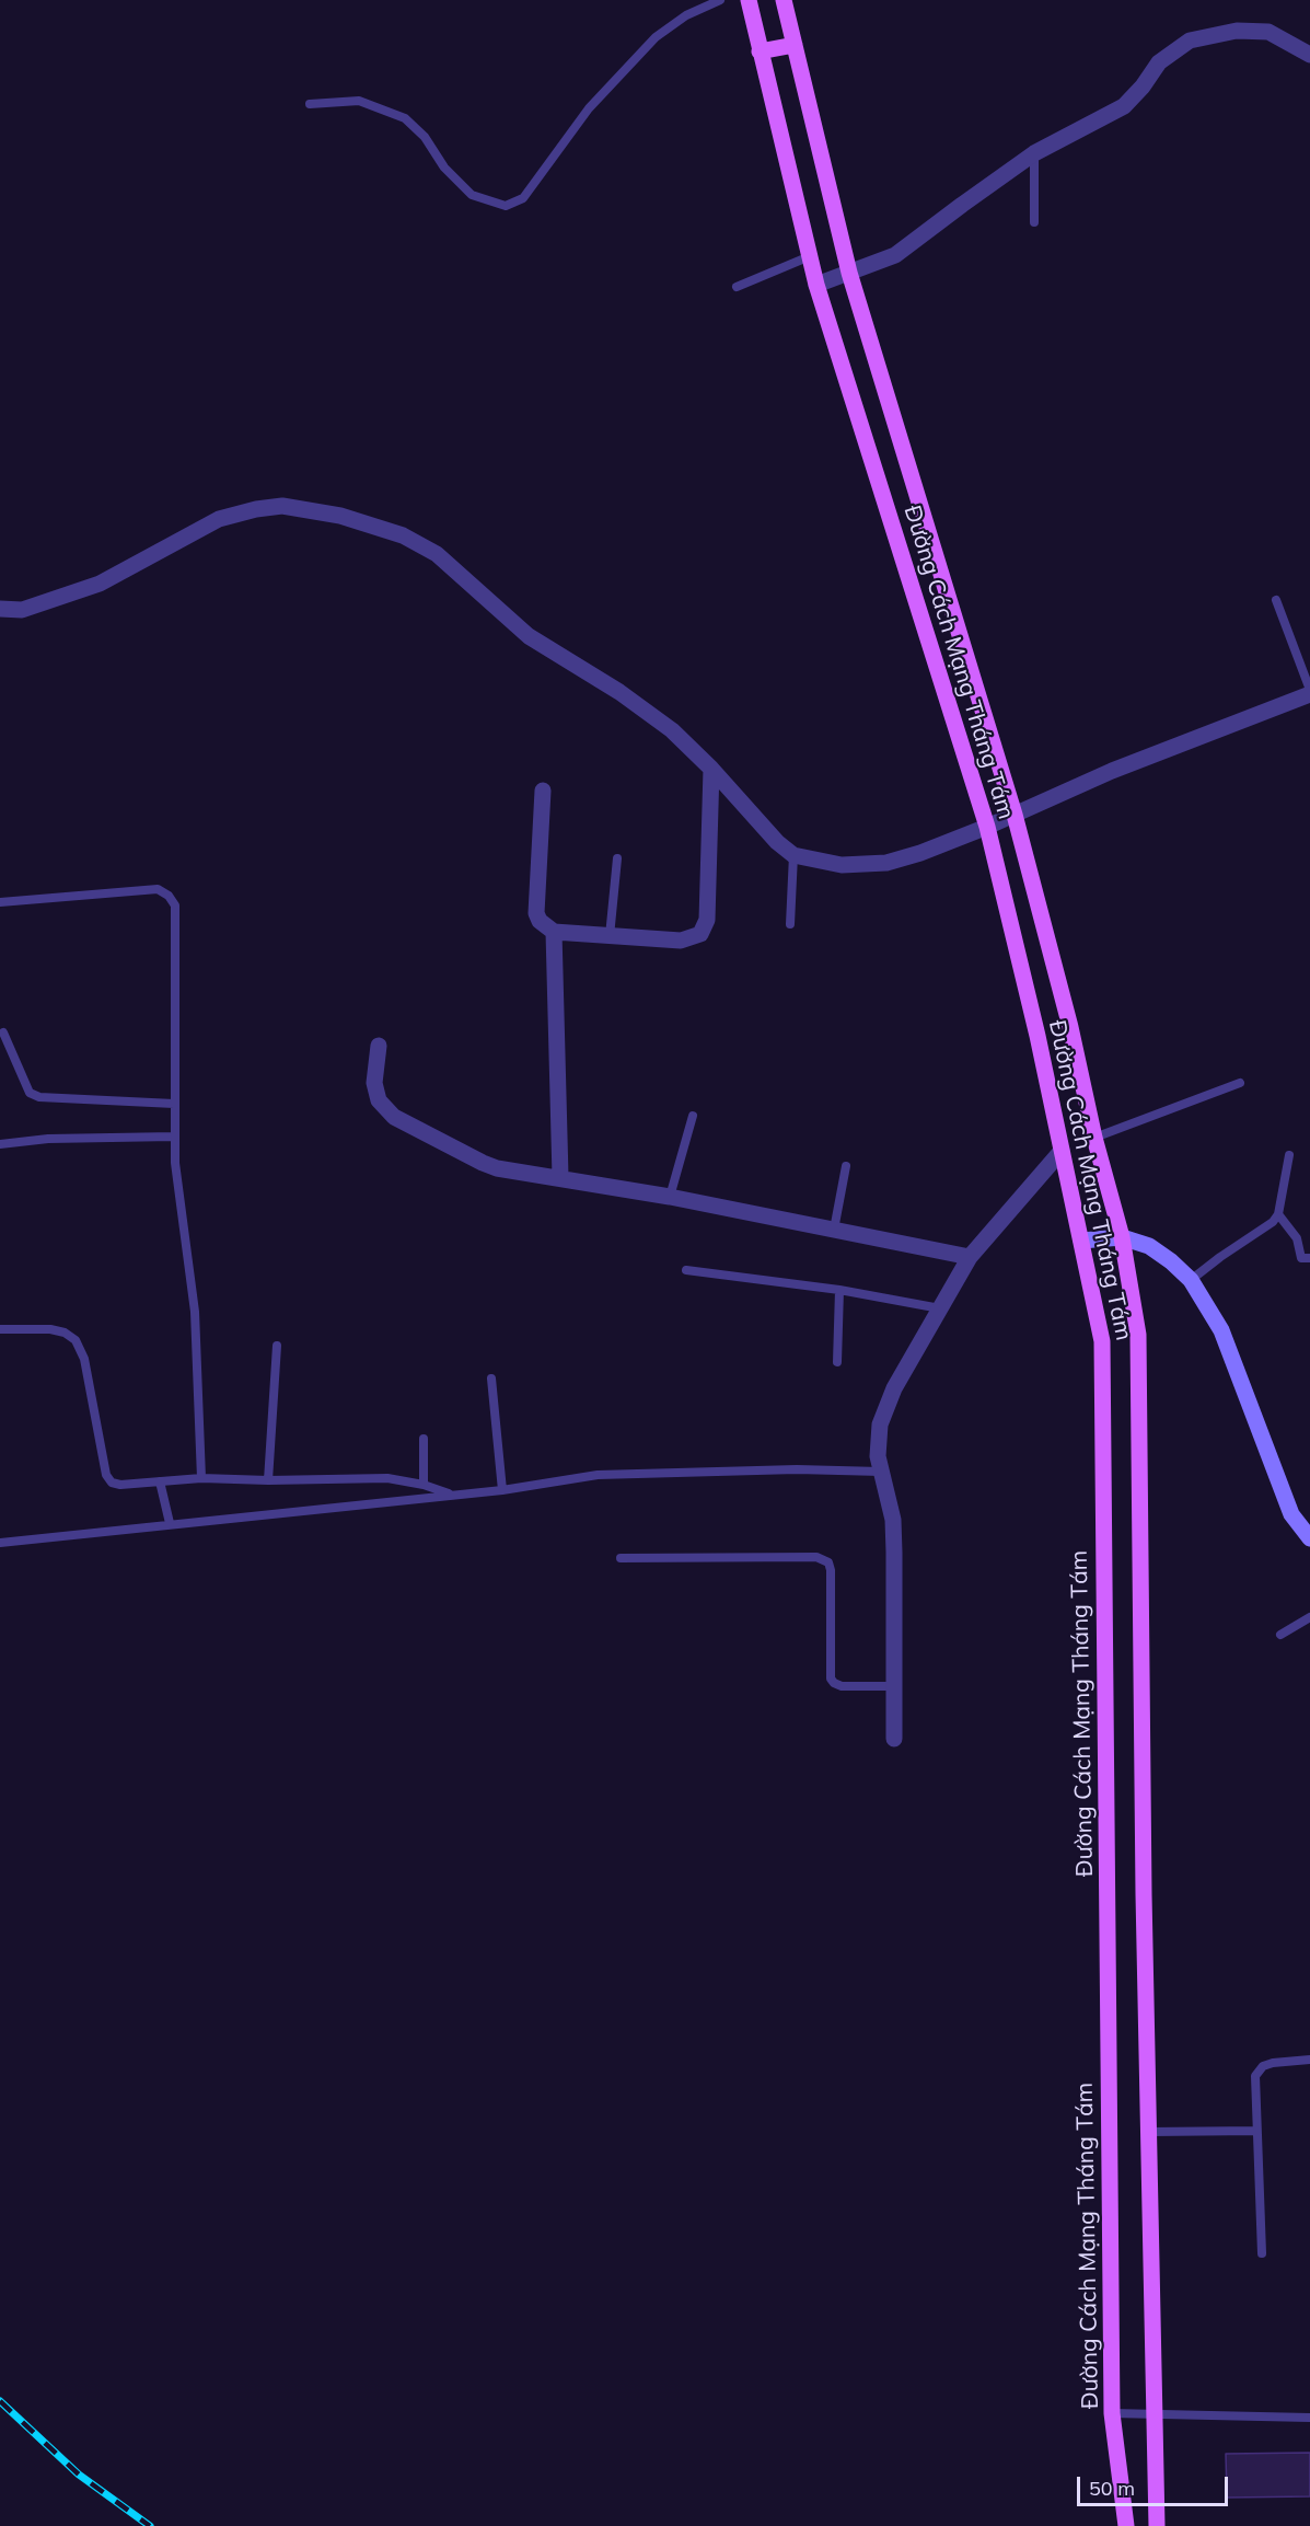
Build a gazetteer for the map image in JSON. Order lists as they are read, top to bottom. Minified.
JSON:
{"streets":{"main road":["Đường Cách Mạng Tháng Tám"]},"scale_bar":"50 m"}
